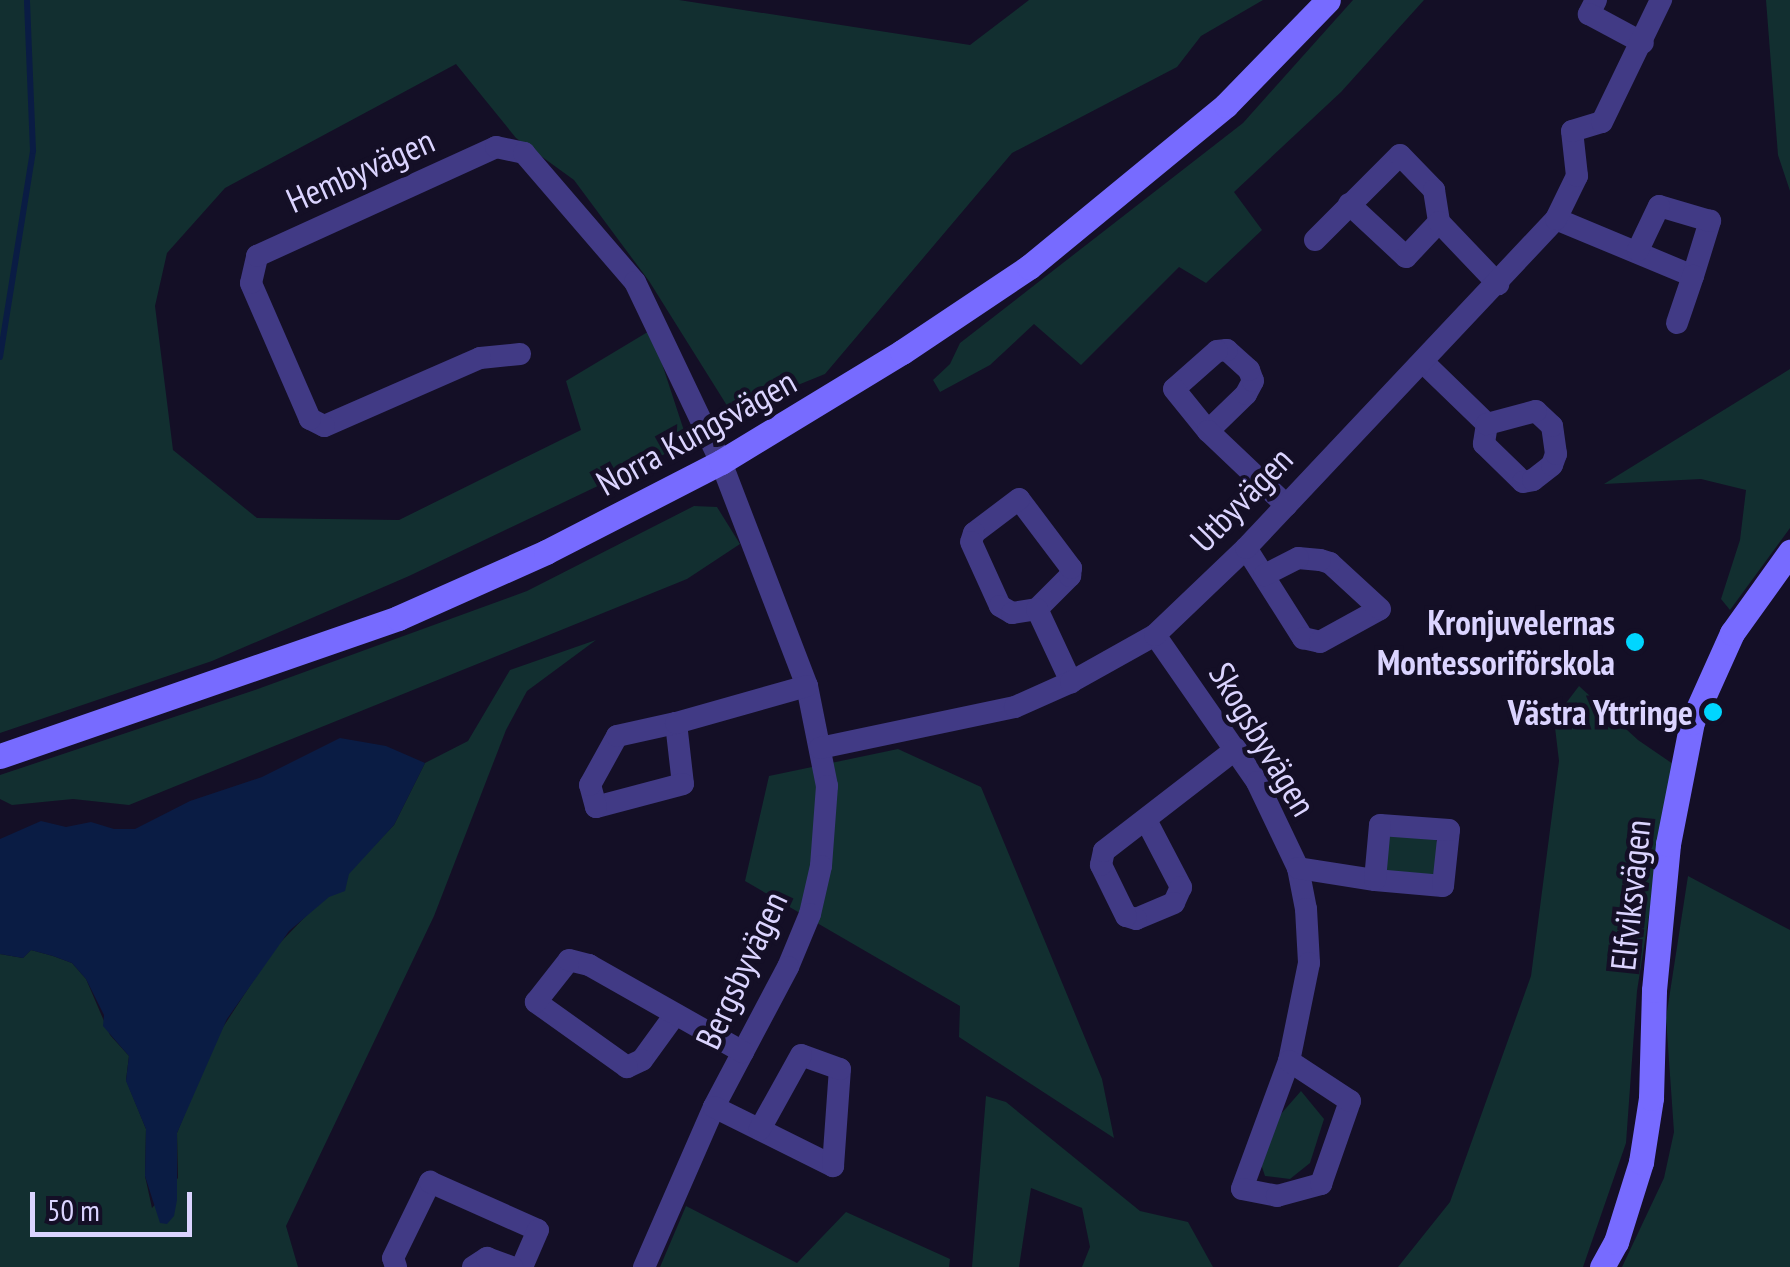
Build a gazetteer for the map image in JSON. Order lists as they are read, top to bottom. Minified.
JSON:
{"streets":{"main road":["Norra Kungsvägen","Elfviksvägen"],"street":["Hembyvägen","Utbyvägen","Skogsbyvägen","Bergsbyvägen"]},"crossings":[["Hembyvägen","Norra Kungsvägen"],["Hembyvägen","Bergsbyvägen"],["Norra Kungsvägen","Bergsbyvägen"],["Utbyvägen","Skogsbyvägen"],["Utbyvägen","Bergsbyvägen"]],"places":["Kronjuvelernas Montessoriförskola","Västra Yttringe"],"scale_bar":"50 m"}
